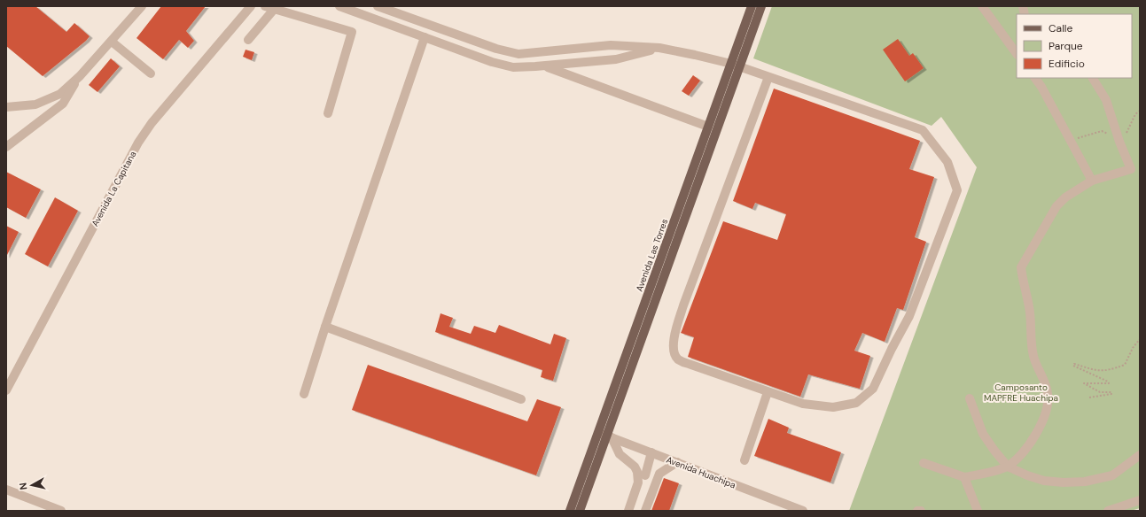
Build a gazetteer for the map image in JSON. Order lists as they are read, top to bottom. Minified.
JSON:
{"streets":{"main road":["Avenida Las Torres"],"street":["Avenida La Capitana","Avenida Huachipa"]},"crossings":[["Avenida Las Torres","Avenida Huachipa"]],"parks":["Camposanto MAPFRE Huachipa"],"legend":["Calle","Parque","Edificio"],"north":"left"}
